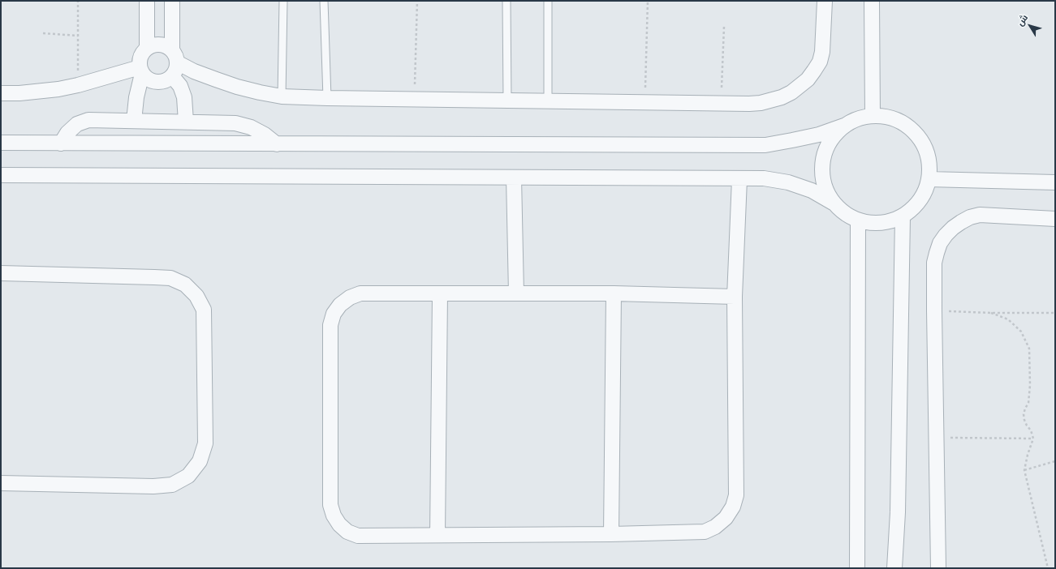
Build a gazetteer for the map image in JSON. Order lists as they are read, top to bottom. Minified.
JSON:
{"north":"top left"}
